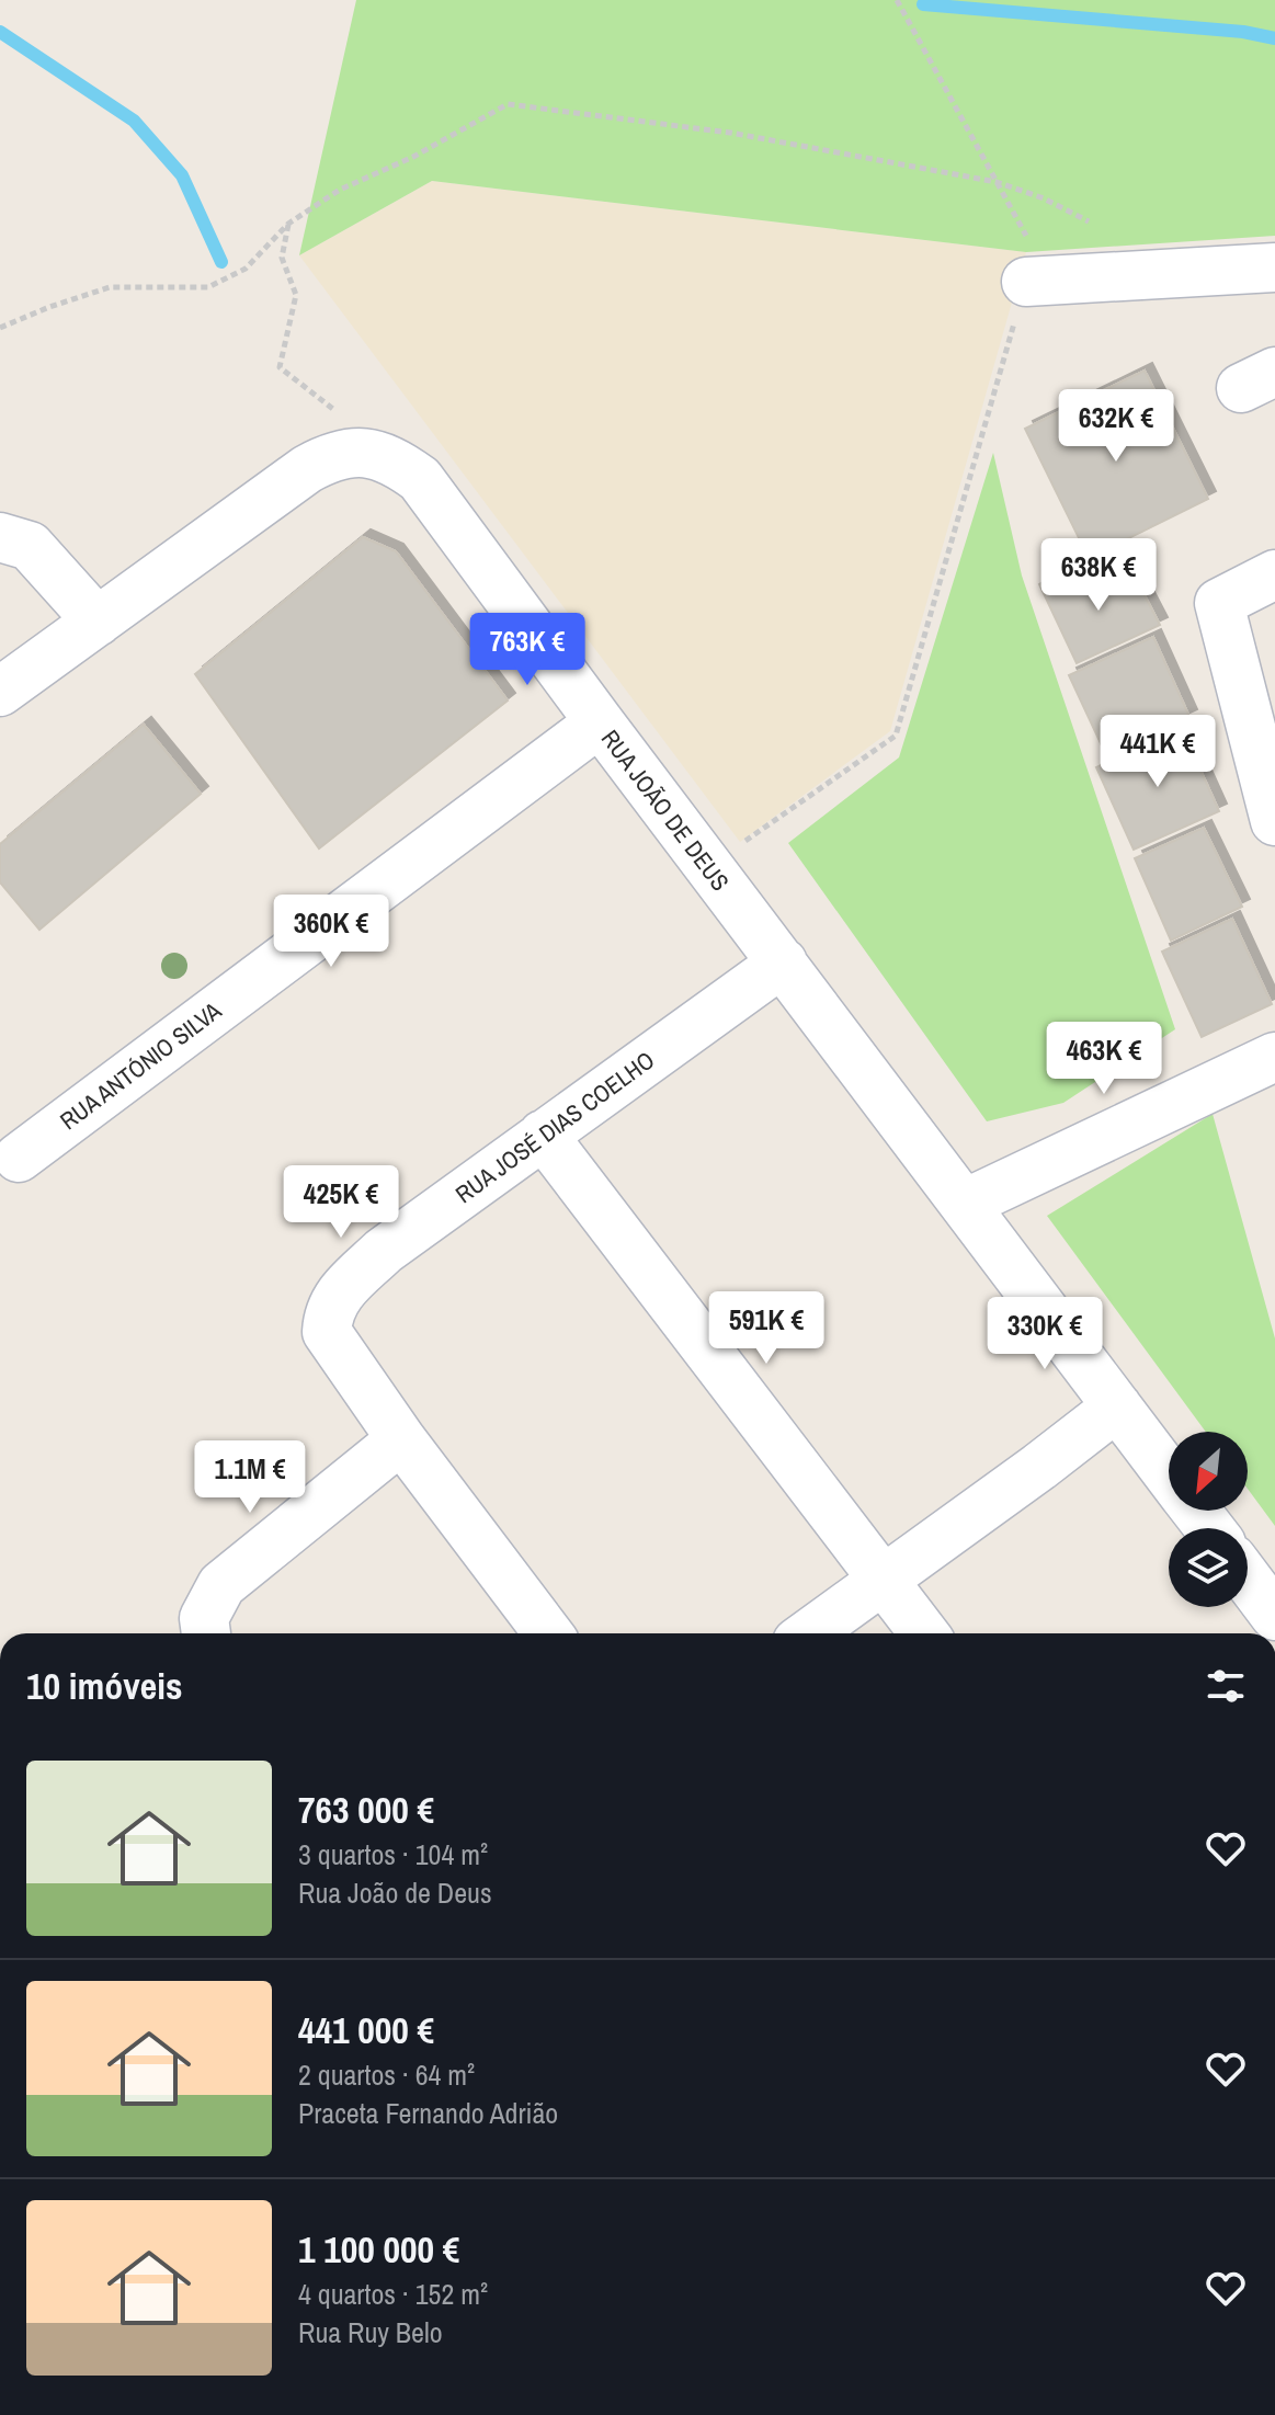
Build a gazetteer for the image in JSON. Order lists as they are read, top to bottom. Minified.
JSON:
{"streets":{"street":["RUA JOÃO DE DEUS","RUA ANTÓNIO SILVA","RUA JOSÉ DIAS COELHO"]},"crossings":[["RUA JOÃO DE DEUS","RUA ANTÓNIO SILVA"],["RUA JOÃO DE DEUS","RUA JOSÉ DIAS COELHO"]],"north":"bottom left","page":{"price":["632K €","638K €","763K €","441K €","360K €","463K €","425K €","591K €","330K €","1.1M €"],"heading":"10 imóveis","list":[{"name":"763 000 €","note":"3 quartos · 104 m² · Rua João de Deus"},{"name":"441 000 €","note":"2 quartos · 64 m² · Praceta Fernando Adrião"},{"name":"1 100 000 €","note":"4 quartos · 152 m² · Rua Ruy Belo"}]}}
